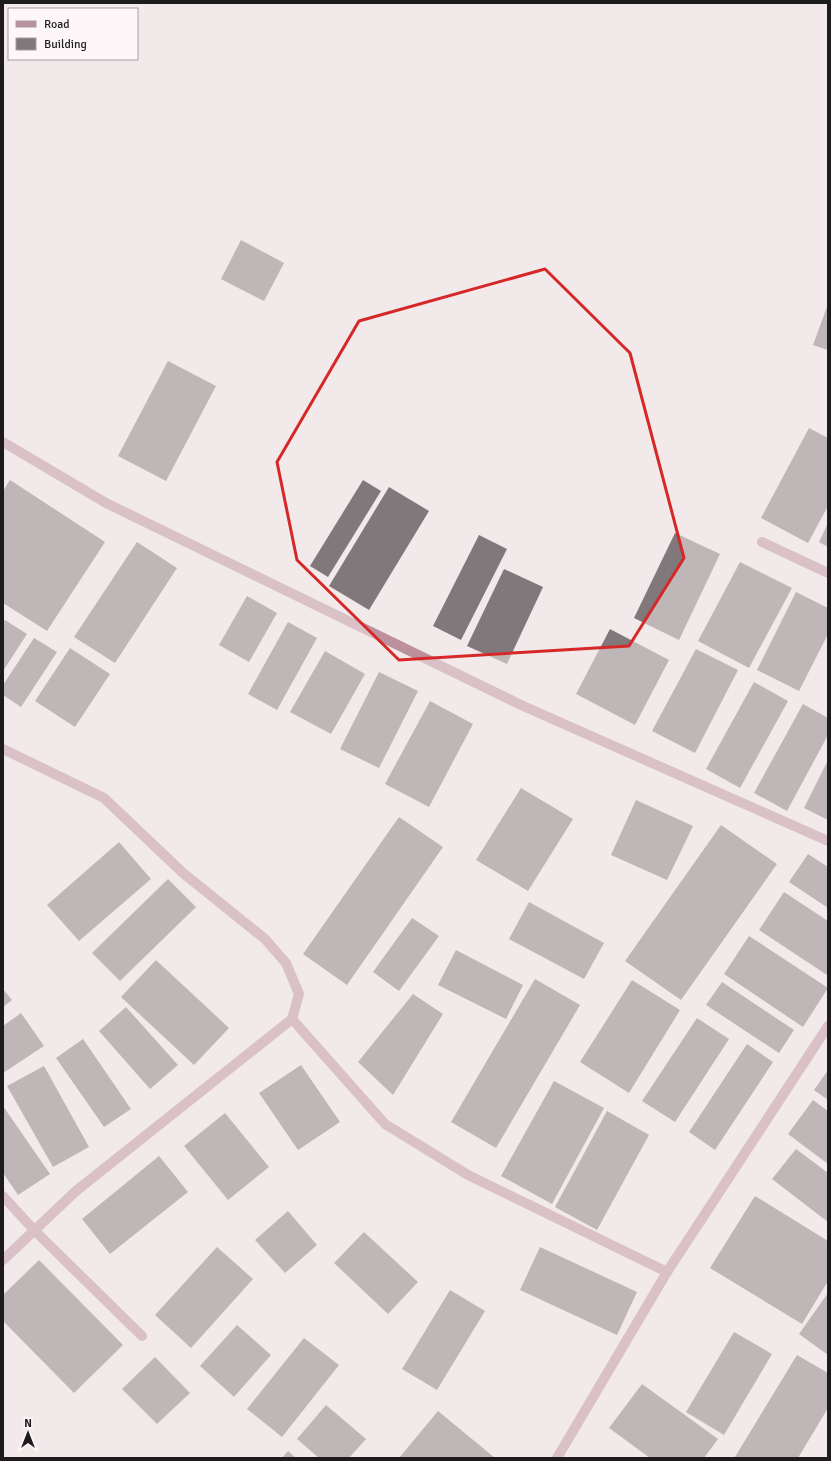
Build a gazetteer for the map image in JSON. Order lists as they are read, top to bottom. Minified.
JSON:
{"legend":["Road","Building"],"north":"top"}
